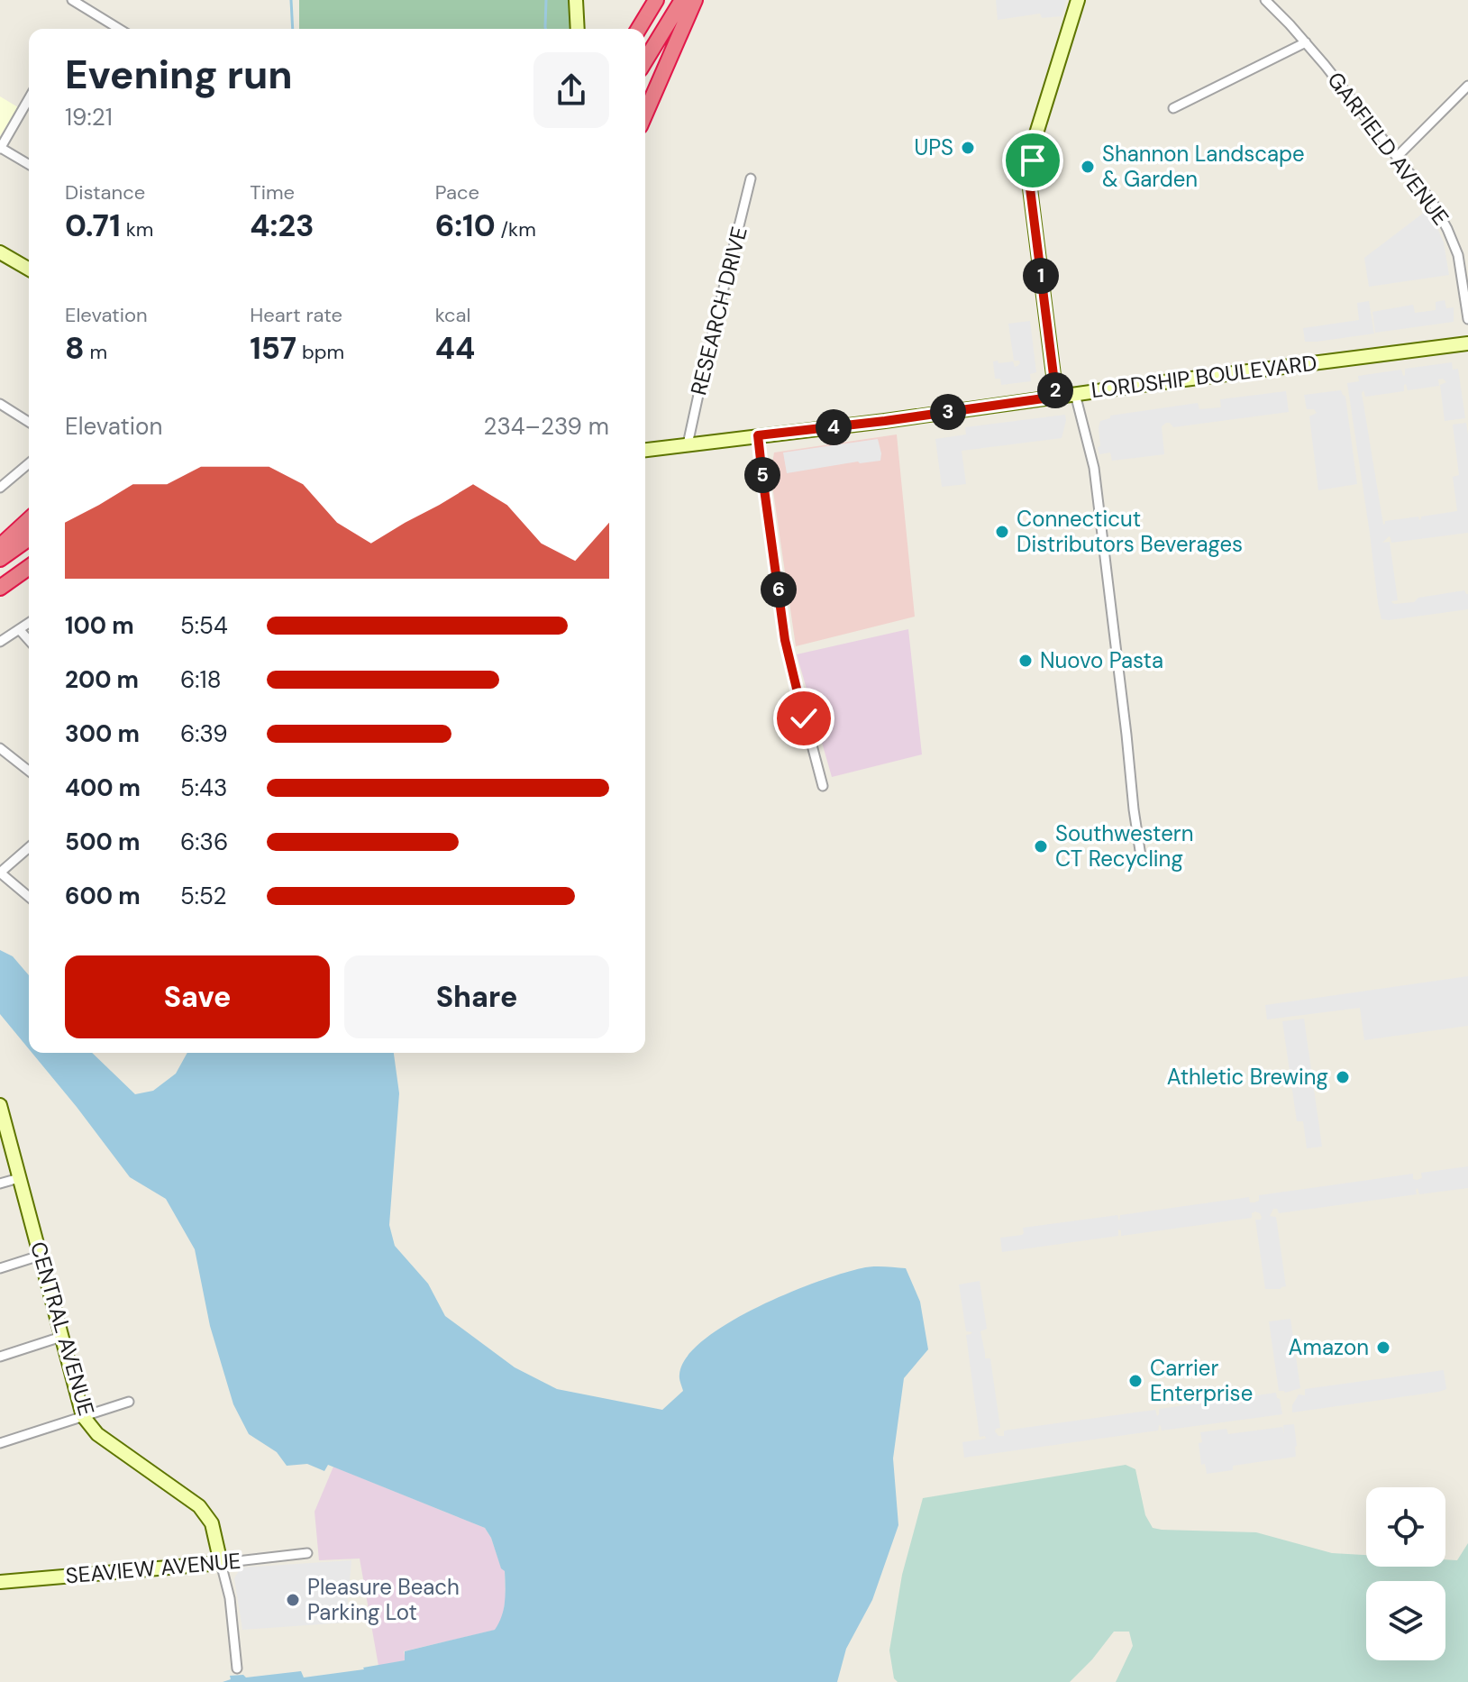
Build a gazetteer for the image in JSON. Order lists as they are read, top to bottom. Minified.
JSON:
{"streets":{"main road":["LORDSHIP BOULEVARD","CENTRAL AVENUE","SEAVIEW AVENUE"],"street":["GARFIELD AVENUE","RESEARCH DRIVE"]},"crossings":[["RESEARCH DRIVE","LORDSHIP BOULEVARD"],["CENTRAL AVENUE","SEAVIEW AVENUE"]],"places":["UPS","Shannon Landscape & Garden","Connecticut Distributors Beverages","Nuovo Pasta","Southwestern CT Recycling","Athletic Brewing","Amazon","Carrier Enterprise","Pleasure Beach Parking Lot"],"page":{"heading":["Evening run","19:21"],"stats":[["Distance","0.71 km"],["Time","4:23"],["Pace","6:10 /km"],["Elevation","8 m"],["Heart rate","157 bpm"],["kcal","44"]],"pins":["1","2","3","4","5","6"],"chart":["Elevation","234–239 m"],"list":[{"name":"100 m","note":"5:54"},{"name":"200 m","note":"6:18"},{"name":"300 m","note":"6:39"},{"name":"400 m","note":"5:43"},{"name":"500 m","note":"6:36"},{"name":"600 m","note":"5:52"}],"buttons":["Save","Share"]}}
